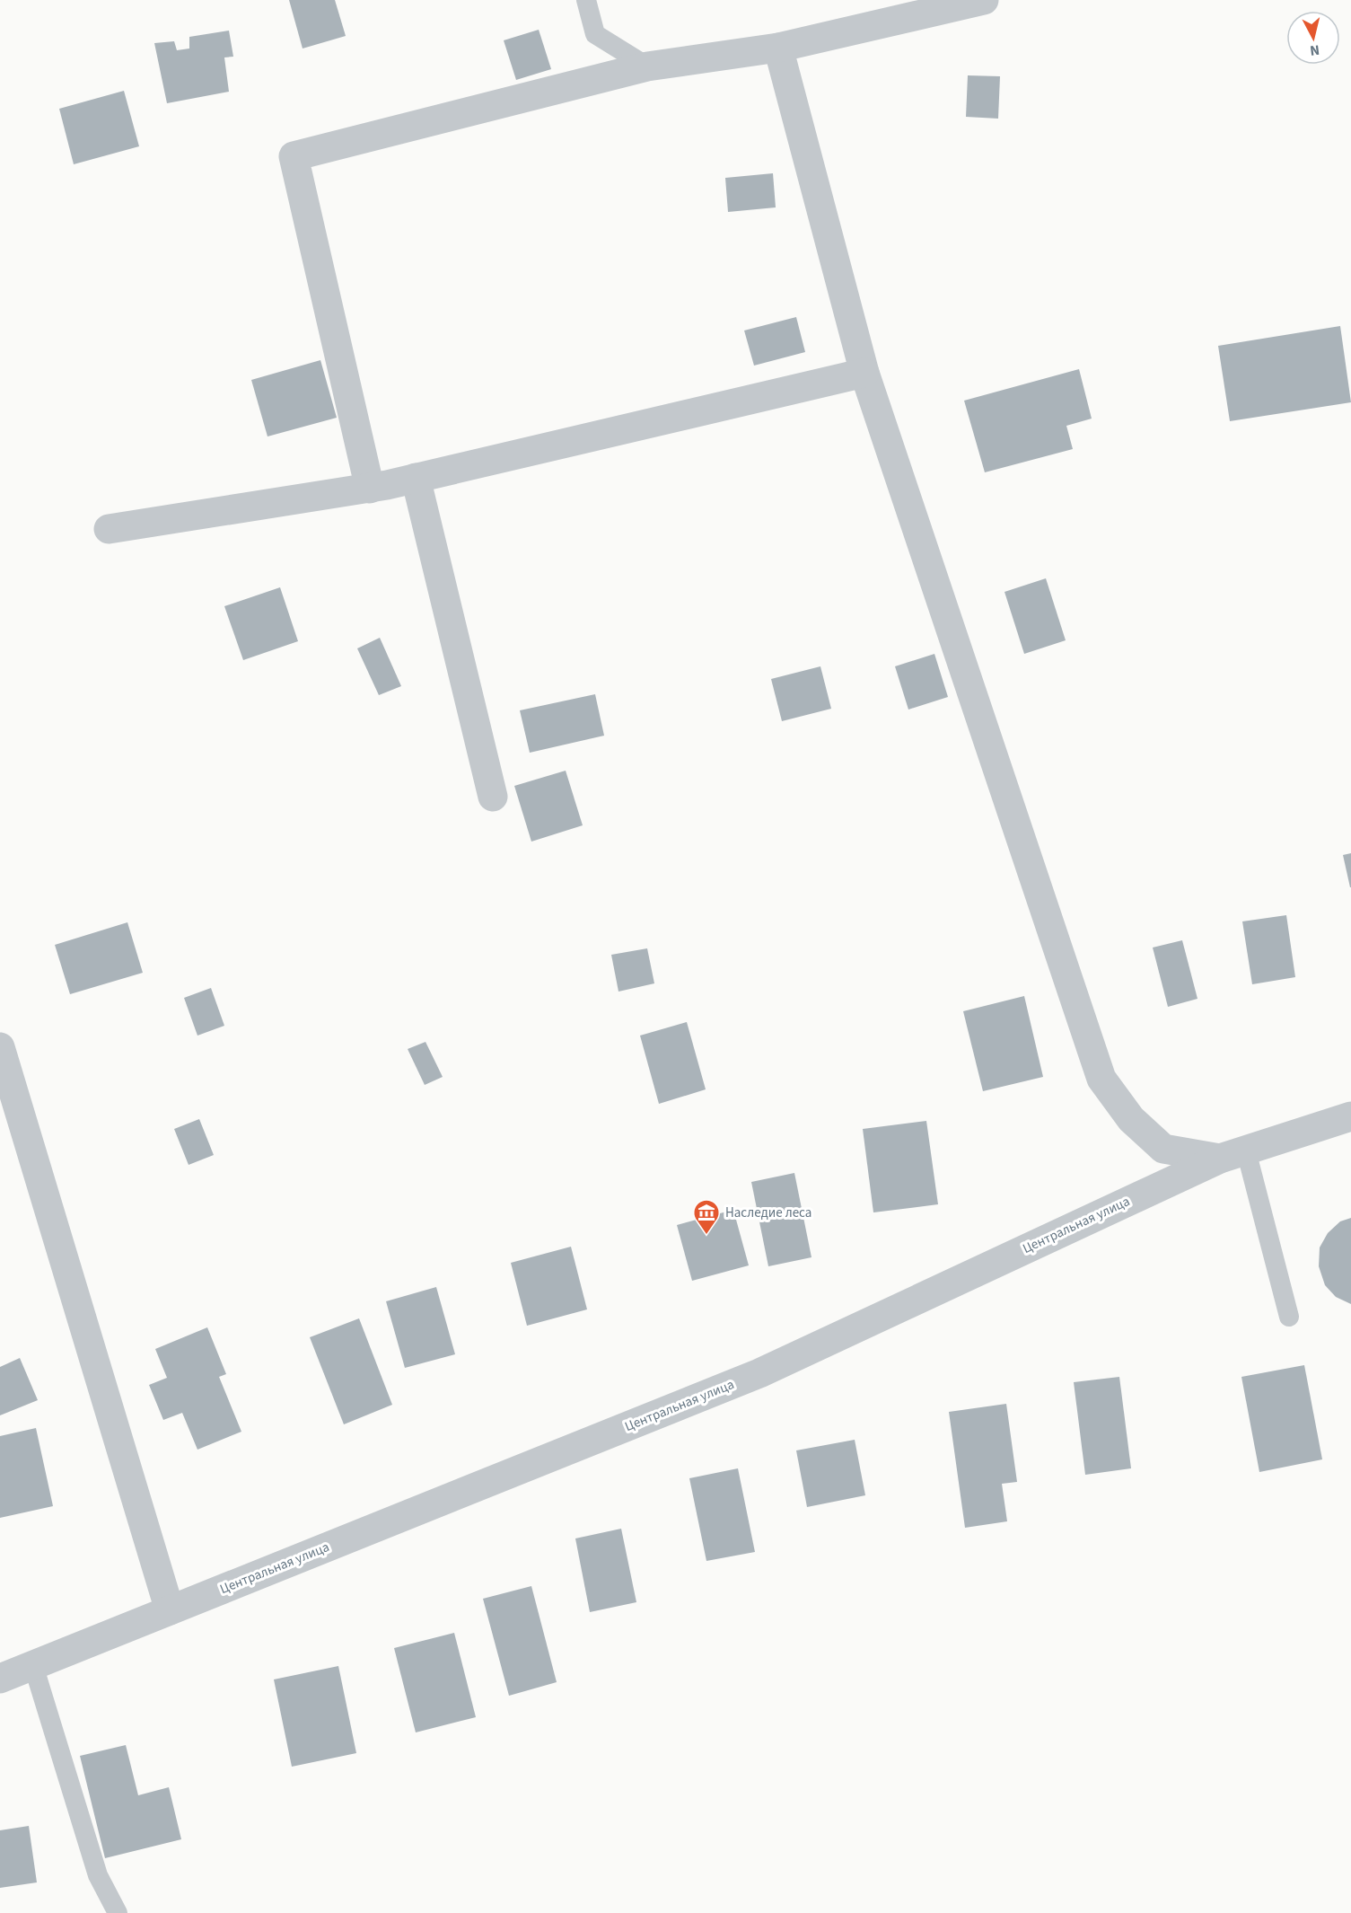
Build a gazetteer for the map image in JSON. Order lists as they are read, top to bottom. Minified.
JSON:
{"streets":{"street":["Центральная улица"]},"places":{"museum":["Наследие леса"]},"north":"bottom"}
